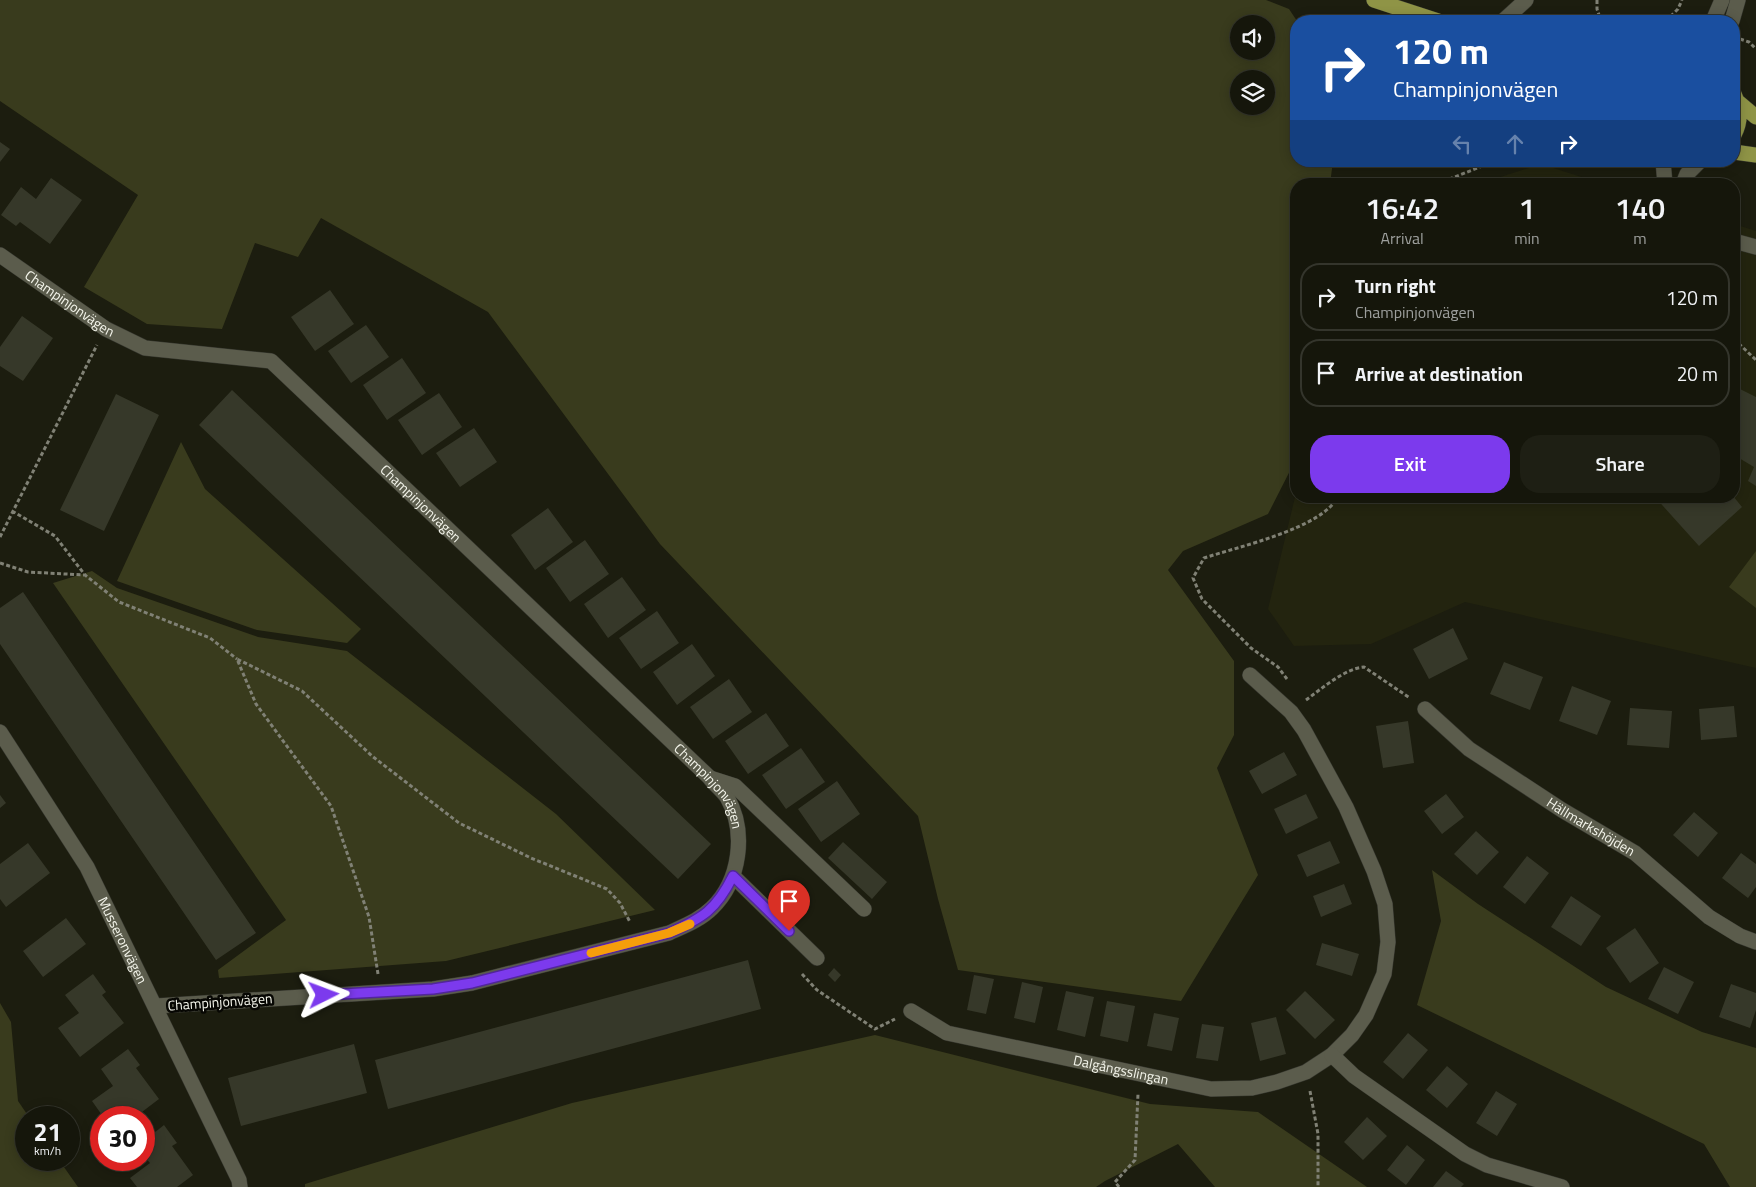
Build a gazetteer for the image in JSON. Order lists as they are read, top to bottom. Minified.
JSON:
{"streets":{"street":["Champinjonvägen","Hällmarkshöjden","Musseronvägen","Dalgångsslingan"]},"crossings":[["Champinjonvägen","Musseronvägen"]],"page":{"turn":["120 m","Champinjonvägen"],"eta":["16:42","Arrival","1","min","140","m"],"list":[{"name":"Turn right","note":"Champinjonvägen","value":"120 m"},{"name":"Arrive at destination","value":"20 m"}],"buttons":["Exit","Share"],"speed":"21 km/h","limit":"30"}}
